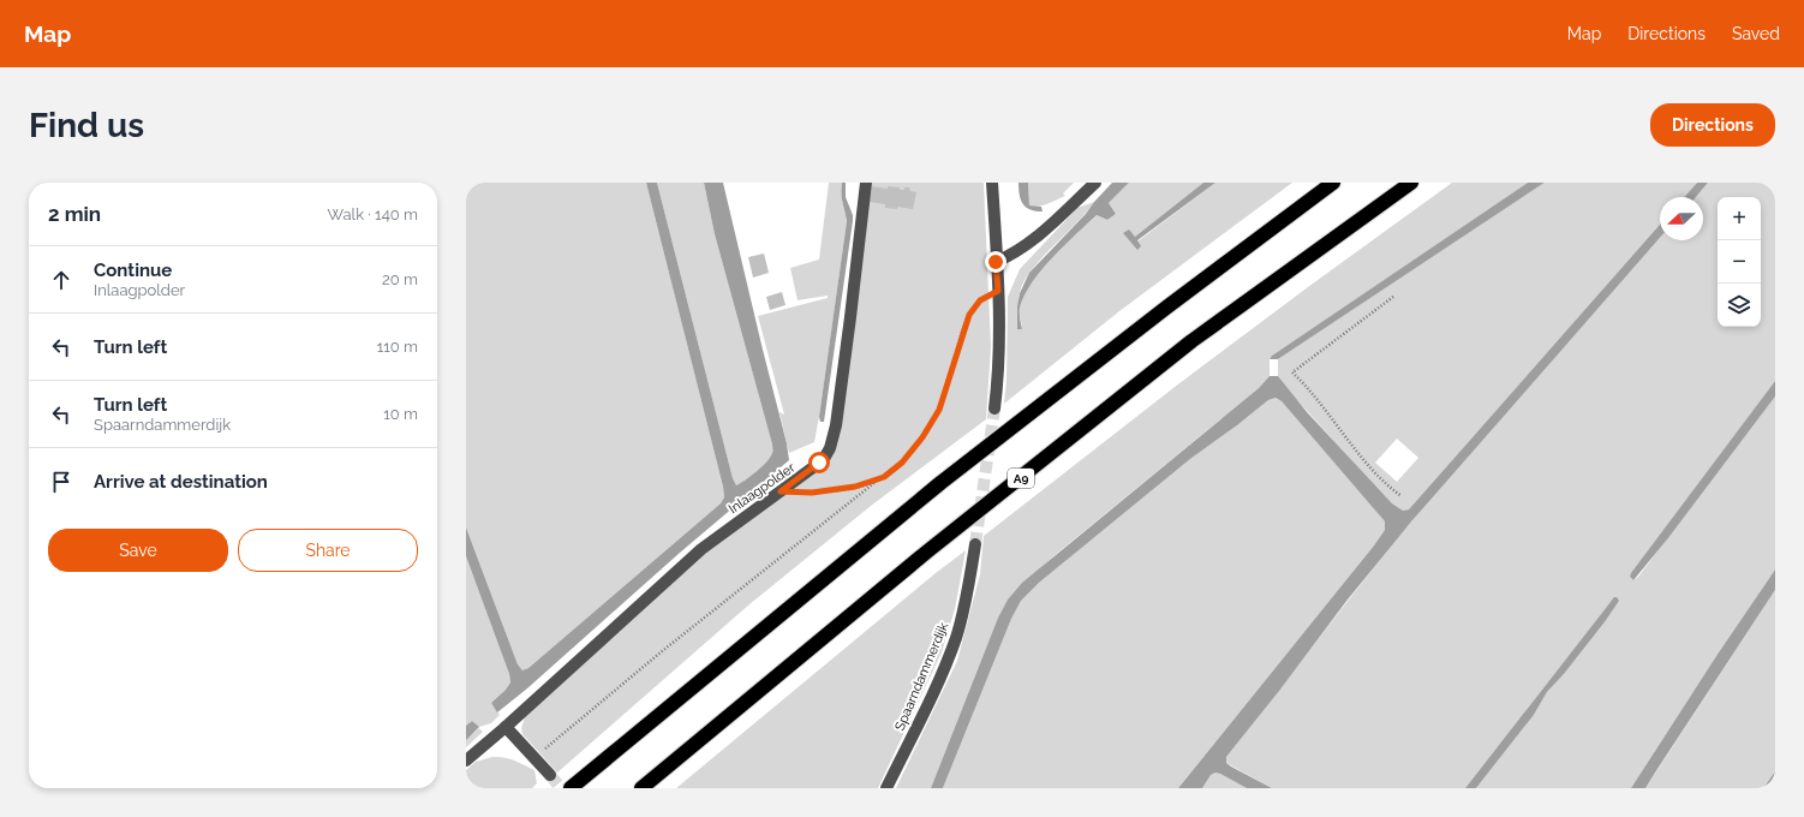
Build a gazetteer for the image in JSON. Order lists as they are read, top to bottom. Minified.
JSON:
{"streets":{"highway":["A9"],"street":["Inlaagpolder","Spaarndammerdijk"]},"north":"left","page":{"header":"Map","nav":["Map","Directions","Saved"],"buttons":["Directions",["Save","Share"]],"title":"Find us","heading":["2 min","Walk · 140 m"],"map_buttons":["+","−"],"list":[["Continue","Inlaagpolder","20 m"],["Turn left","110 m"],["Turn left","Spaarndammerdijk","10 m"],"Arrive at destination"]}}
